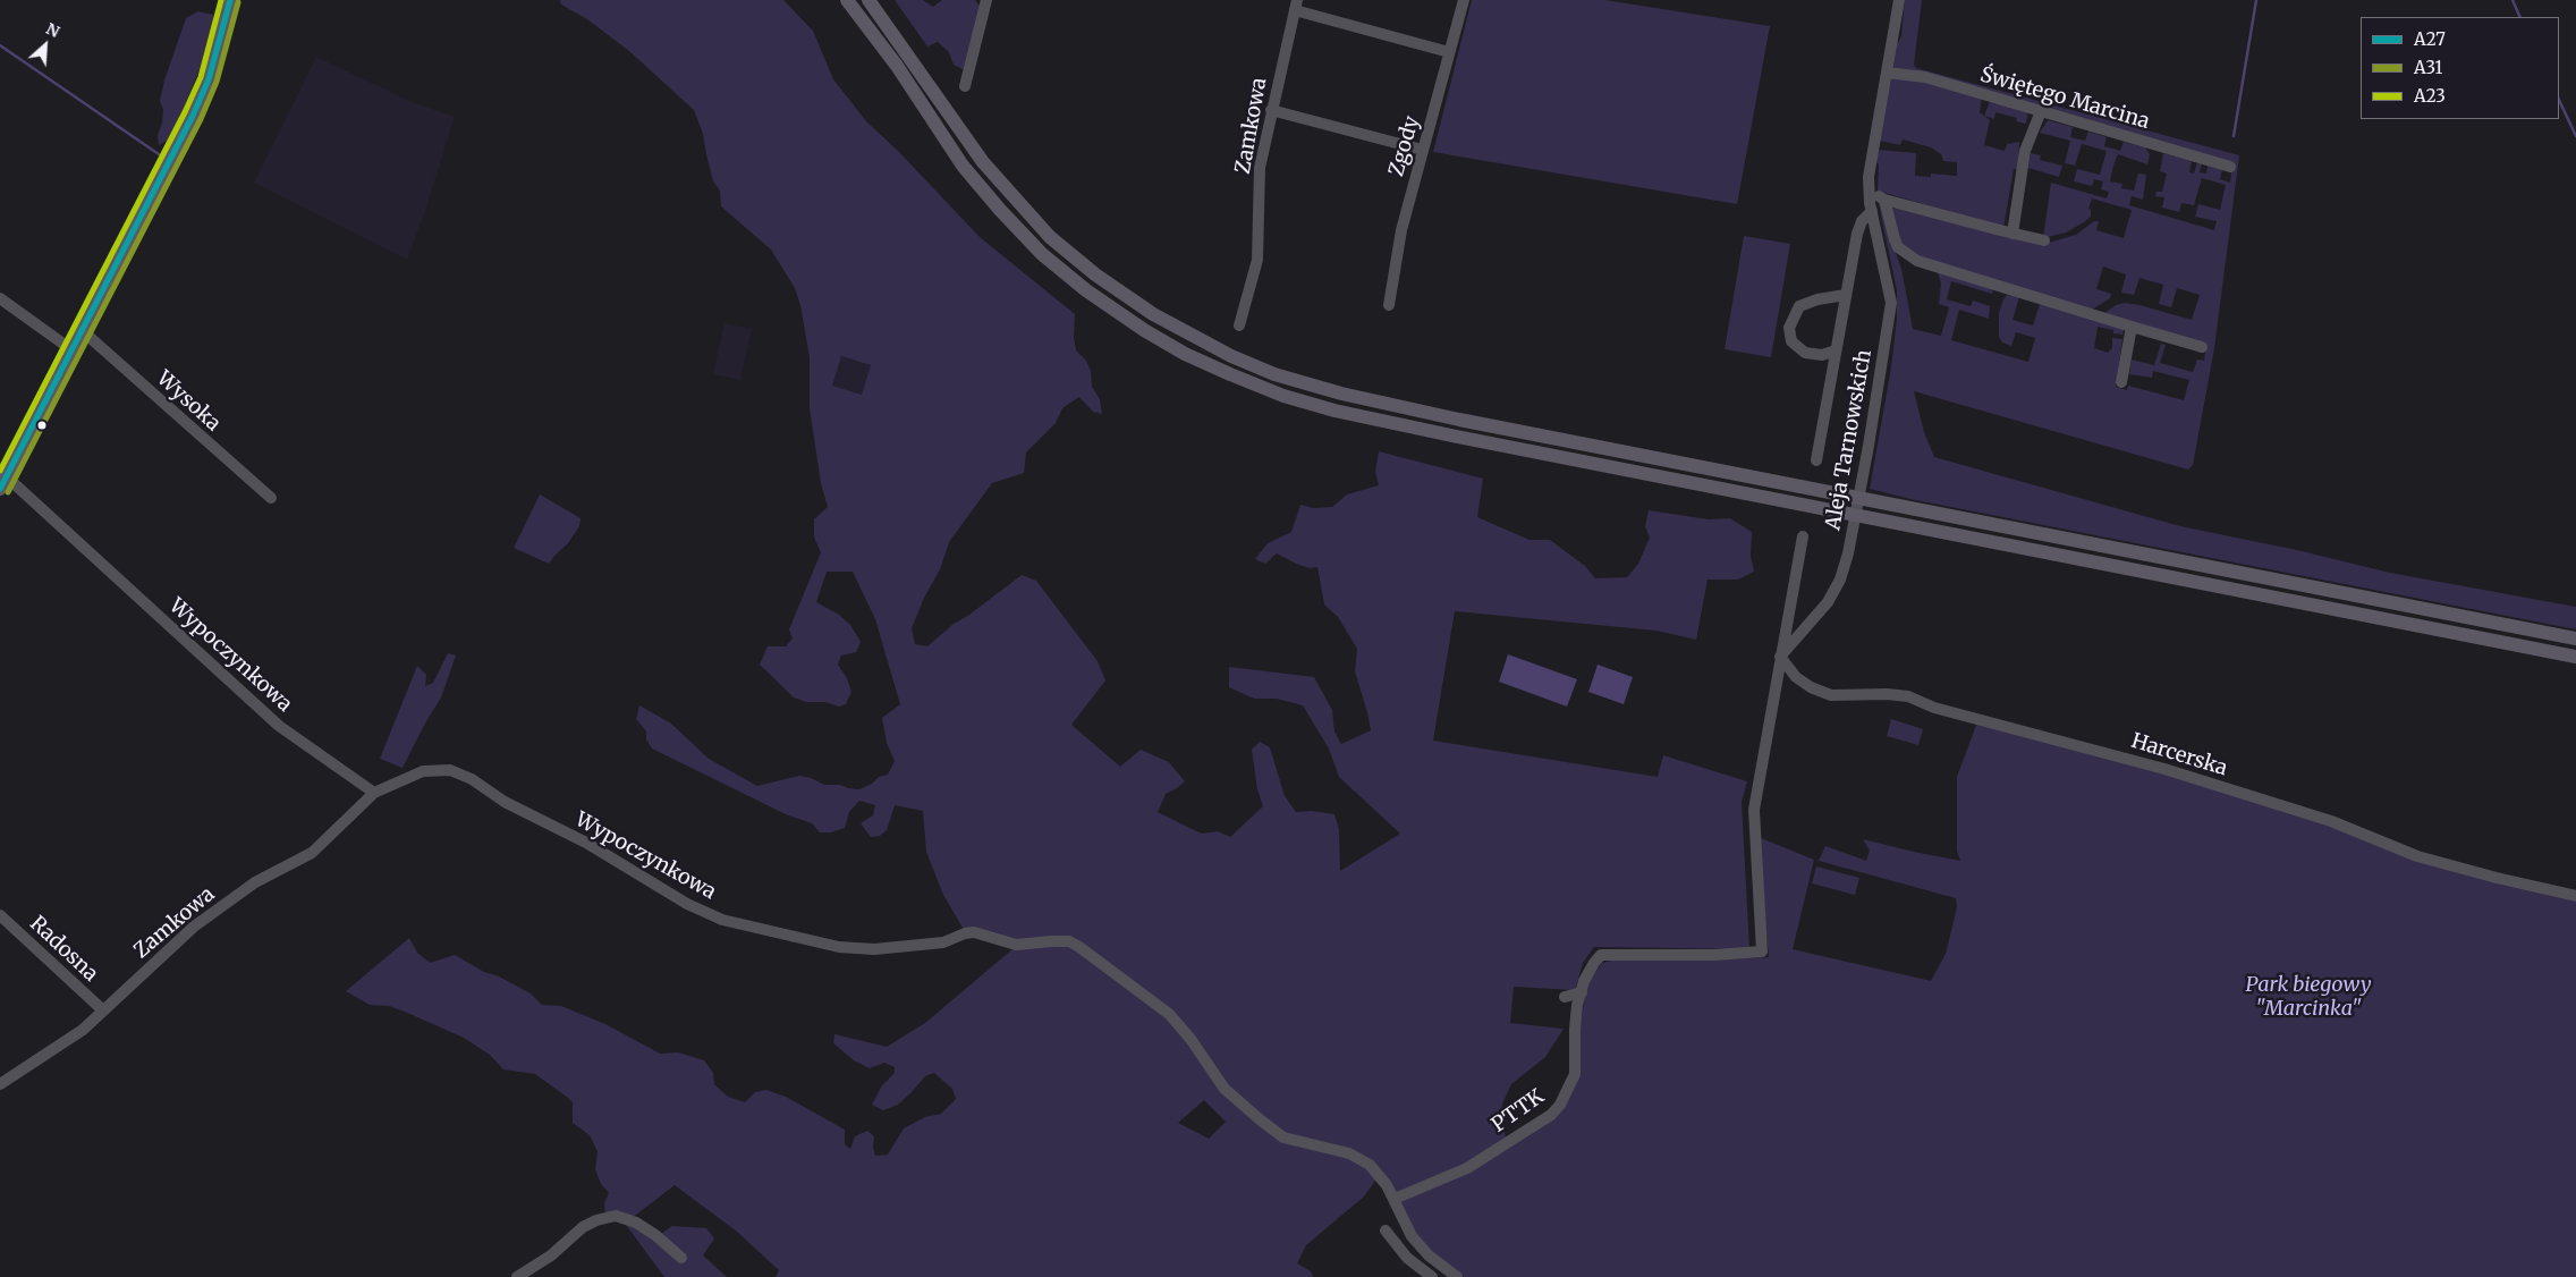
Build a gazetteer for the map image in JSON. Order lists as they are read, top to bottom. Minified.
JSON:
{"streets":{"street":["Świętego Marcina","Zamkowa","Zgody","Wysoka","Aleja Tarnowskich","Wypoczynkowa","Harcerska","Radosna","PTTK"]},"crossings":[["Świętego Marcina","Aleja Tarnowskich"],["Zamkowa","Wypoczynkowa"],["Zamkowa","Radosna"],["Aleja Tarnowskich","Harcerska"],["Aleja Tarnowskich","PTTK"],["Wypoczynkowa","PTTK"]],"parks":["Park biegowy \"Marcinka\""],"lines":["transit line A27","transit line A23","transit line A31"],"legend":["A27","A31","A23"],"north":"top right"}
